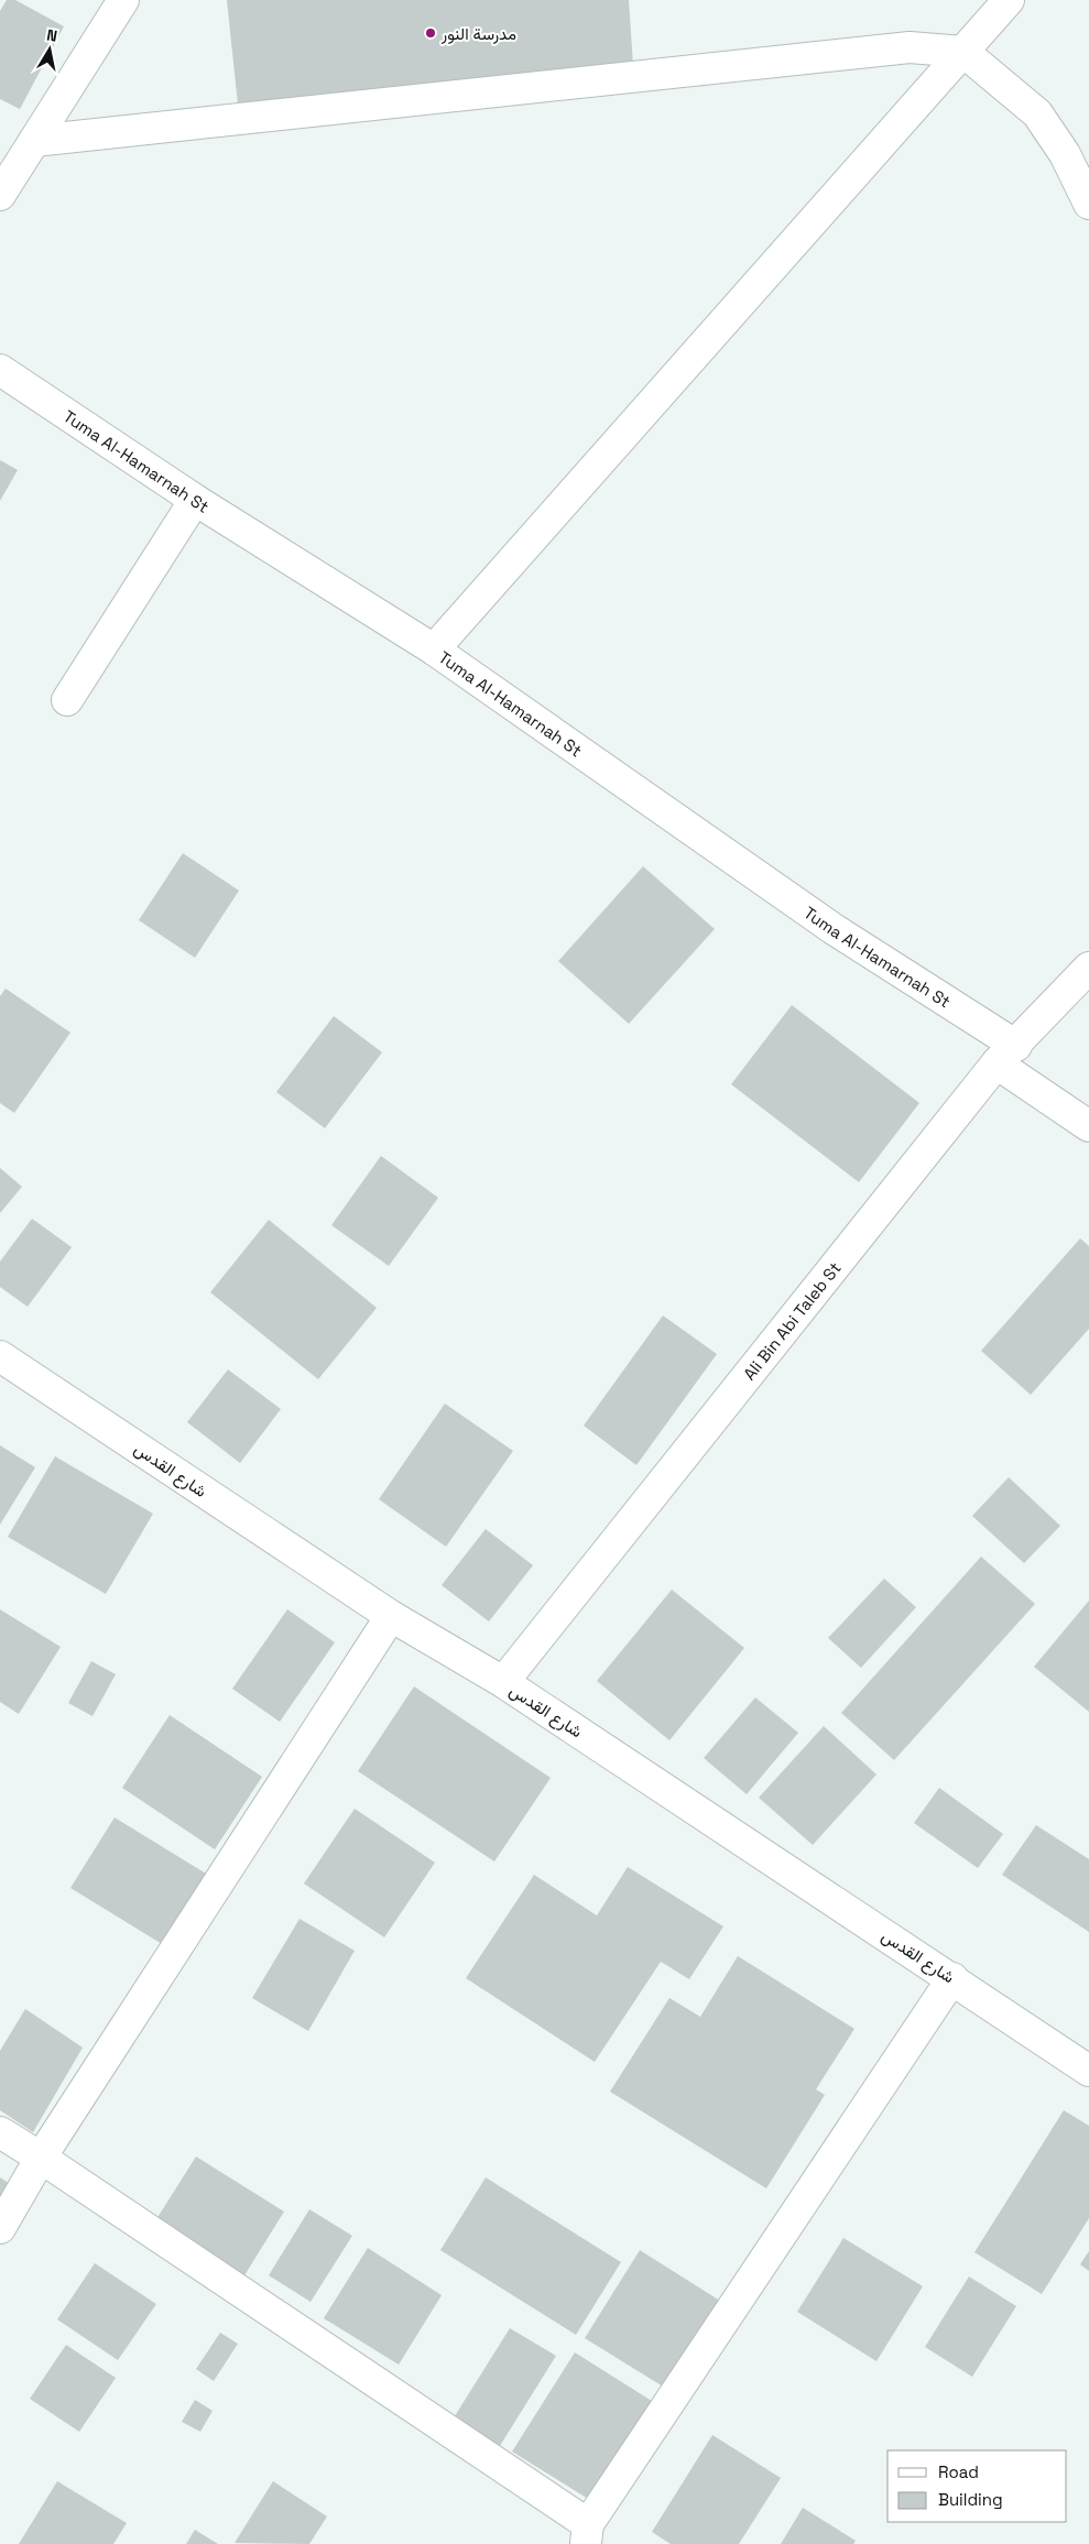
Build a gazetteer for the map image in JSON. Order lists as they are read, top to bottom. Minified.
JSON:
{"streets":{"street":["Tuma Al-Hamarnah St","Ali Bin Abi Taleb St","شارع القدس"]},"crossings":[["Tuma Al-Hamarnah St","Ali Bin Abi Taleb St"],["Ali Bin Abi Taleb St","شارع القدس"]],"places":["مدرسة النور"],"legend":["Road","Building"],"north":"top"}
